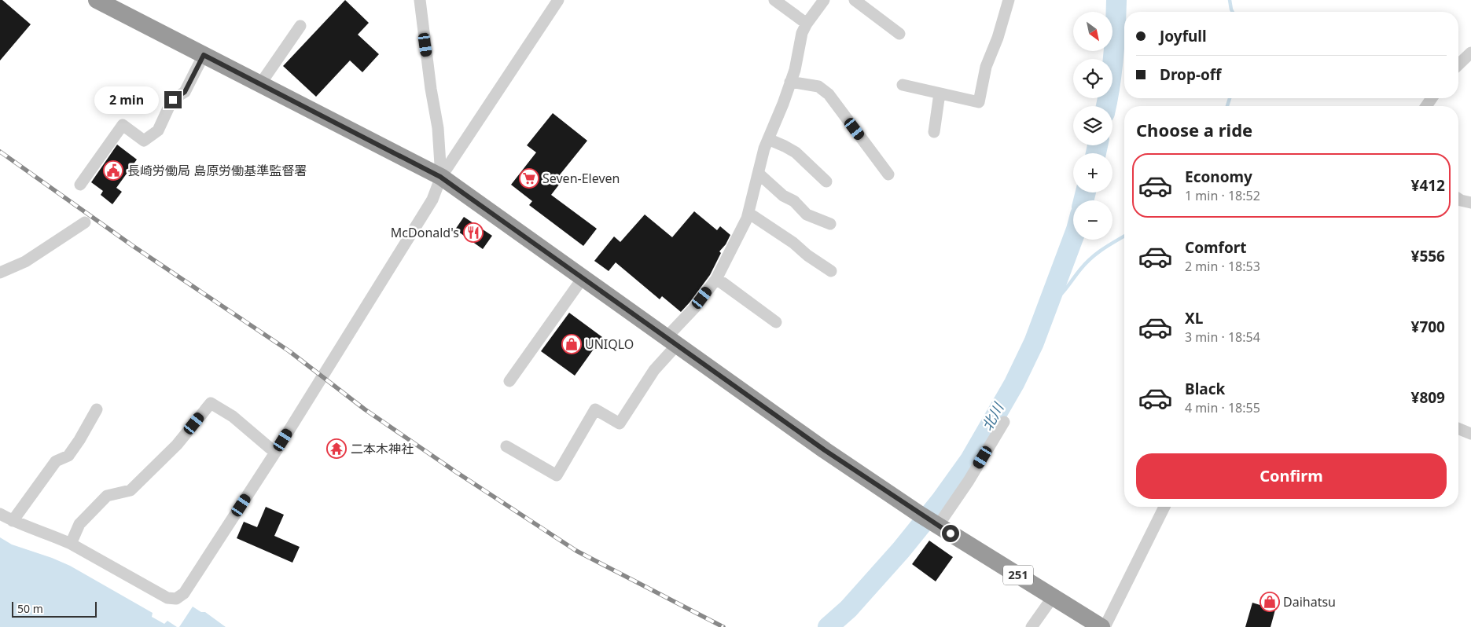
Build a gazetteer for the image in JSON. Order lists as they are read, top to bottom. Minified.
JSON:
{"streets":{"highway":["251"]},"water":["北川"],"places":{"public building":["長崎労働局 島原労働基準監督署"],"supermarket":["Seven-Eleven"],"restaurant":["McDonald's"],"shop":["UNIQLO","Daihatsu"],"temple":["二本木神社"]},"scale_bar":"50 m","north":"bottom right","page":{"map_buttons":["+","−"],"banner":["Joyfull","Drop-off"],"bubble":"2 min","heading":"Choose a ride","list":[{"name":"Economy","note":"1 min · 18:52","value":"¥412"},{"name":"Comfort","note":"2 min · 18:53","value":"¥556"},{"name":"XL","note":"3 min · 18:54","value":"¥700"},{"name":"Black","note":"4 min · 18:55","value":"¥809"}],"buttons":"Confirm","scale":"50 m"}}
